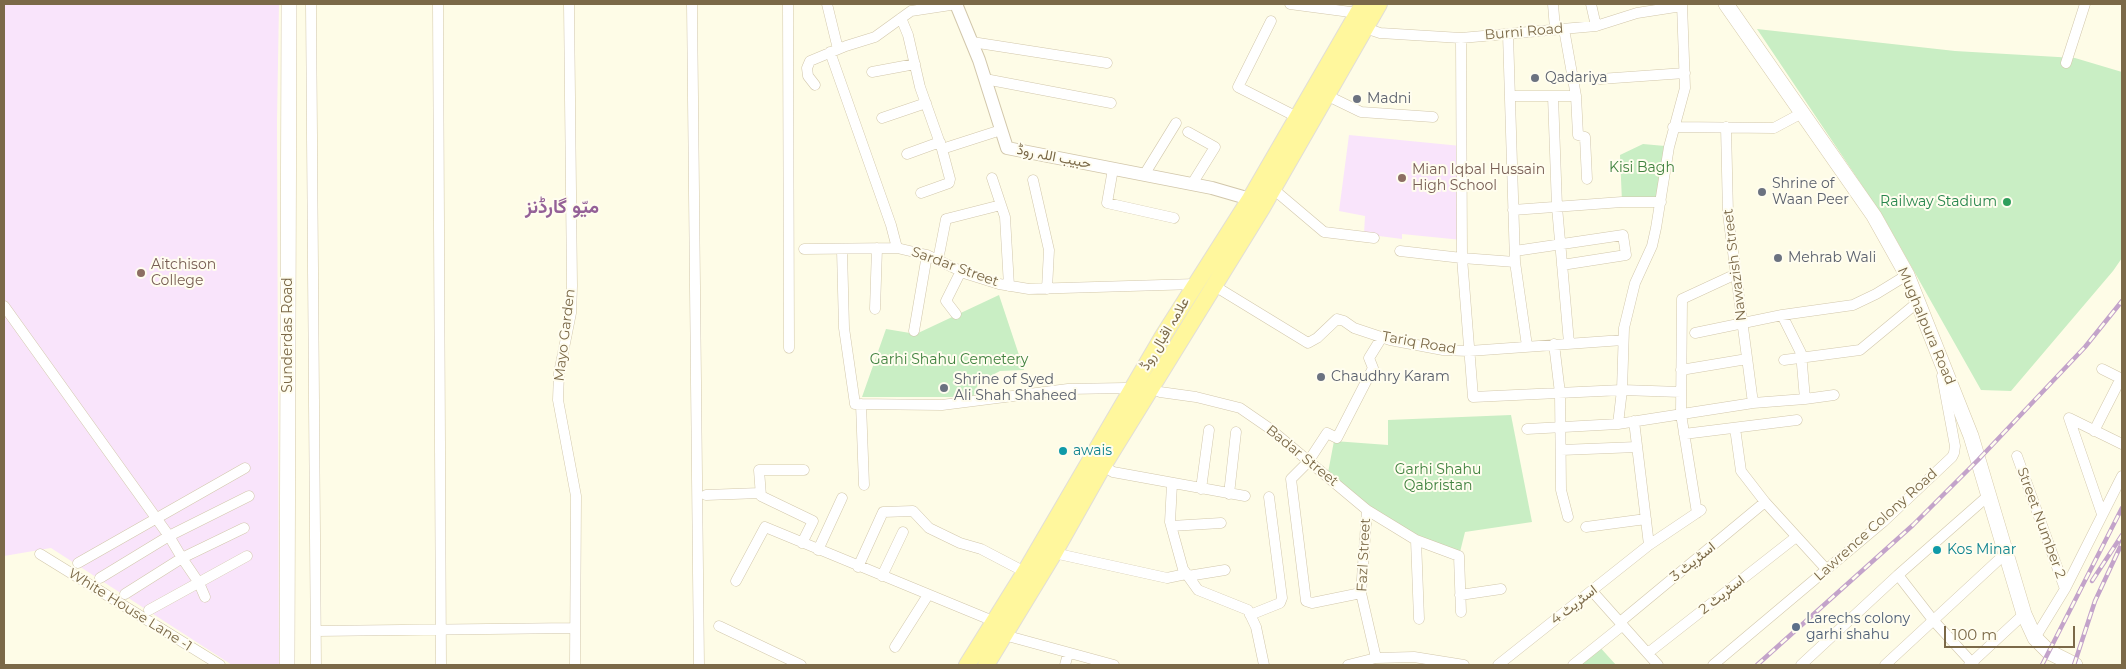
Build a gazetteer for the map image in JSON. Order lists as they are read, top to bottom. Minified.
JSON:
{"streets":{"main road":["Mughalpura Road","علامہ اقبال روڈ","Sunderdas Road"],"street":["Burni Road","حبیب اللہ روڈ","Nawazish Street","Sardar Street","Mayo Garden","Tariq Road","Badar Street","Street Number 2","Lawrence Colony Road","Fazl Street","اسٹریٹ 3","اسٹریٹ 2","اسٹریٹ 4","White House Lane -1"]},"crossings":[["Burni Road","علامہ اقبال روڈ"],["حبیب اللہ روڈ","علامہ اقبال روڈ"],["Sardar Street","علامہ اقبال روڈ"],["Mughalpura Road","Lawrence Colony Road"],["علامہ اقبال روڈ","Tariq Road"],["علامہ اقبال روڈ","Badar Street"],["Badar Street","Fazl Street"]],"districts":["میّو گارڈنز"],"parks":["Kisi Bagh","Garhi Shahu Cemetery","Garhi Shahu Qabristan"],"places":["Qadariya","Madni","Mian Iqbal Hussain High School","Shrine of Waan Peer","Railway Stadium","Mehrab Wali","Aitchison College","Chaudhry Karam","Shrine of Syed Ali Shah Shaheed","awais","Kos Minar","Larechs colony garhi shahu"],"scale_bar":"100 m"}
